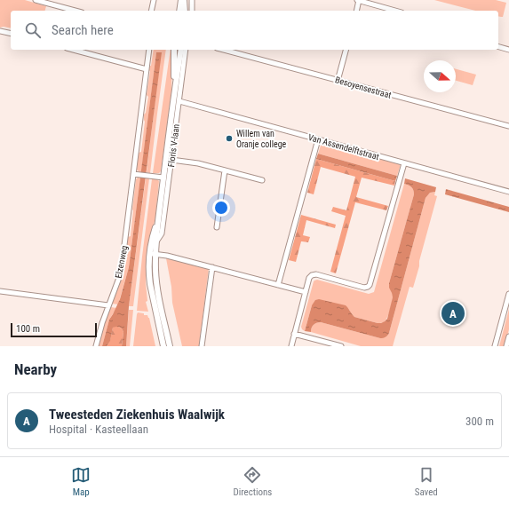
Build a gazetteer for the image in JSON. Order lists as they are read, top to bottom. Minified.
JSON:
{"streets":{"street":["Besoyensestraat","Floris V-laan","Van Assendelftstraat","Elzenweg"]},"crossings":[["Floris V-laan","Van Assendelftstraat"]],"places":["Willem van Oranje college"],"scale_bar":"100 m","north":"right","page":{"search":"Search here","pins":"A","scale":"100 m","heading":"Nearby","list":[{"mark":"A","name":"Tweesteden Ziekenhuis Waalwijk","note":"Hospital · Kasteellaan","value":"300 m"}],"nav":["Map","Directions","Saved"]}}
